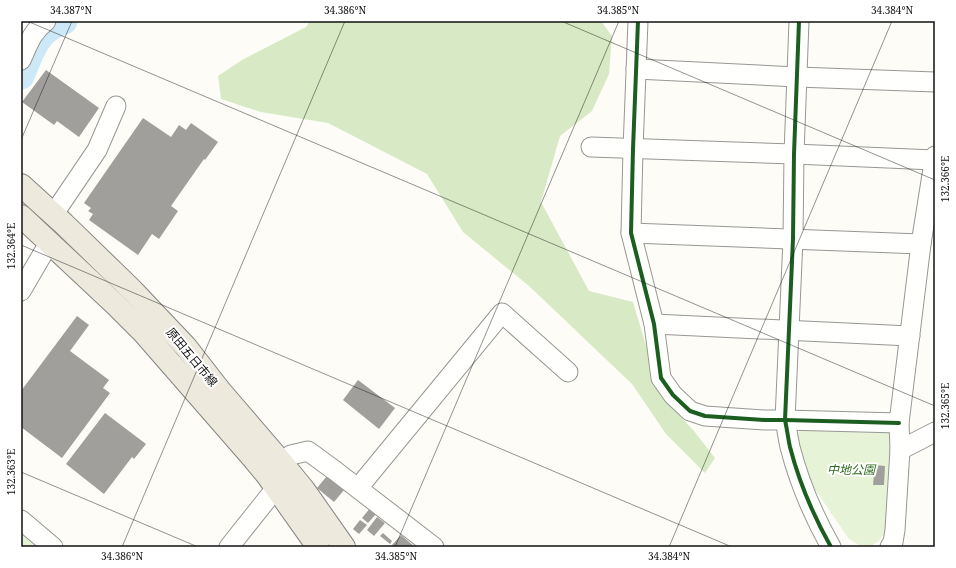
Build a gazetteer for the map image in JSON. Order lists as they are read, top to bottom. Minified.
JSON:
{"streets":{"main road":["原田五日市線"]},"parks":["中地公園"],"coordinates":["34.387°N","34.386°N","34.385°N","34.384°N","132.366°E","132.364°E","132.365°E","132.363°E"]}
